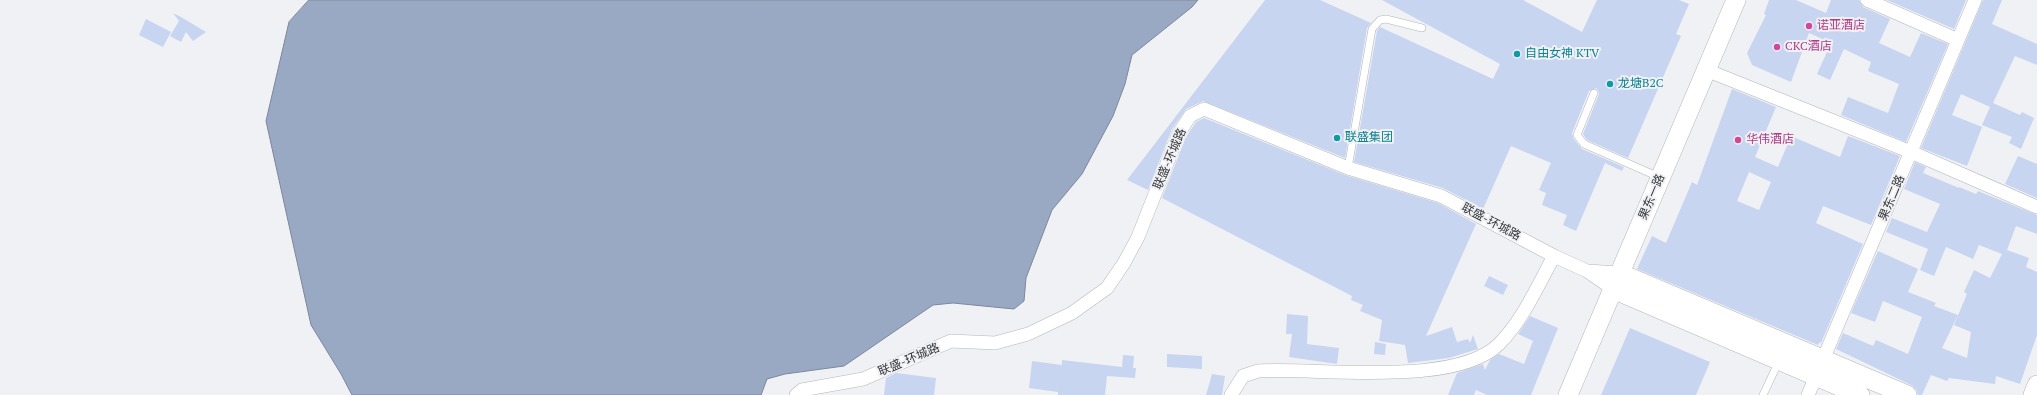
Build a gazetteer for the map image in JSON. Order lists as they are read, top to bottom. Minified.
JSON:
{"streets":{"street":["联盛-环城路","果东一路","果东二路"]},"crossings":[["联盛-环城路","果东一路"]],"places":["诺亚酒店","CKC酒店","自由女神 KTV","龙塘B2C","联盛集团","华伟酒店"]}
